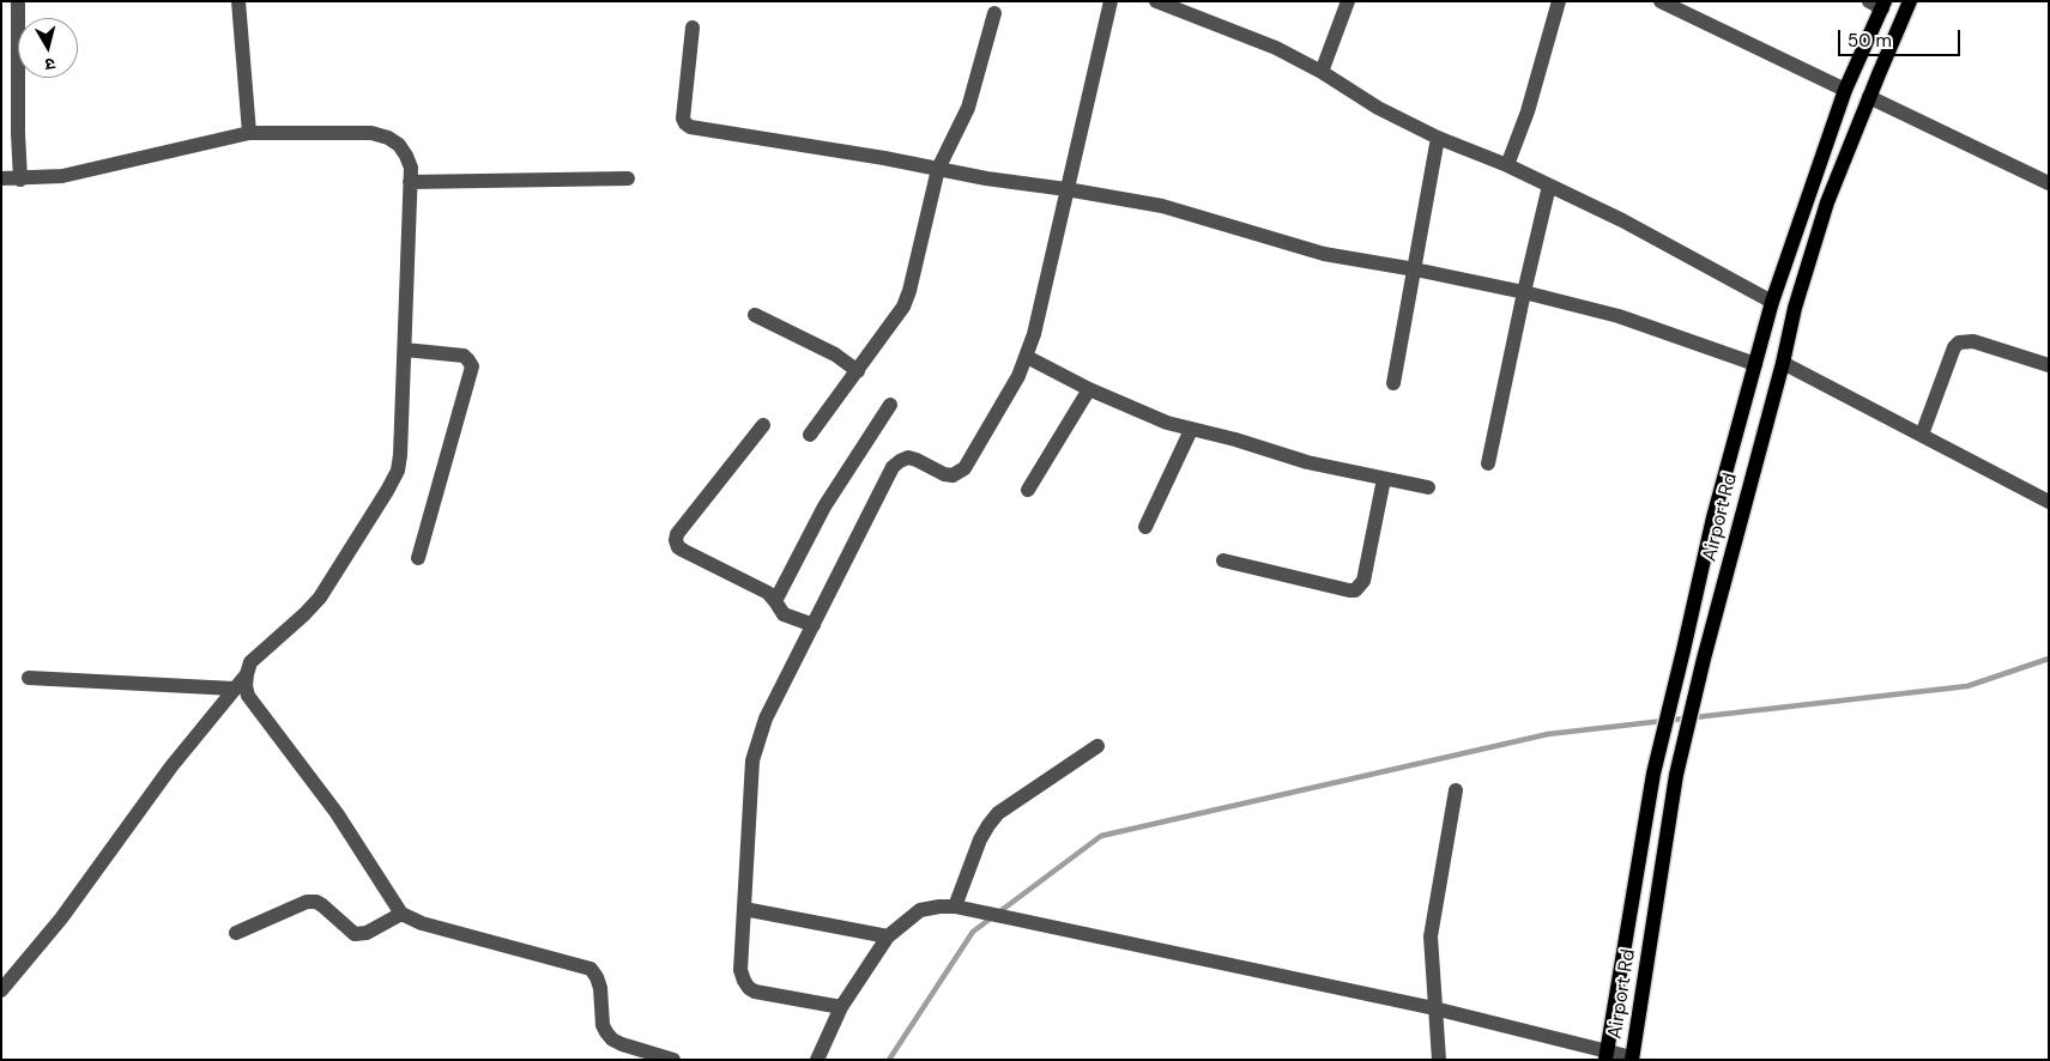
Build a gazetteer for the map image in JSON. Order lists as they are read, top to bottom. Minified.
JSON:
{"streets":{"main road":["Airport Rd"]},"scale_bar":"50 m","north":"bottom"}
